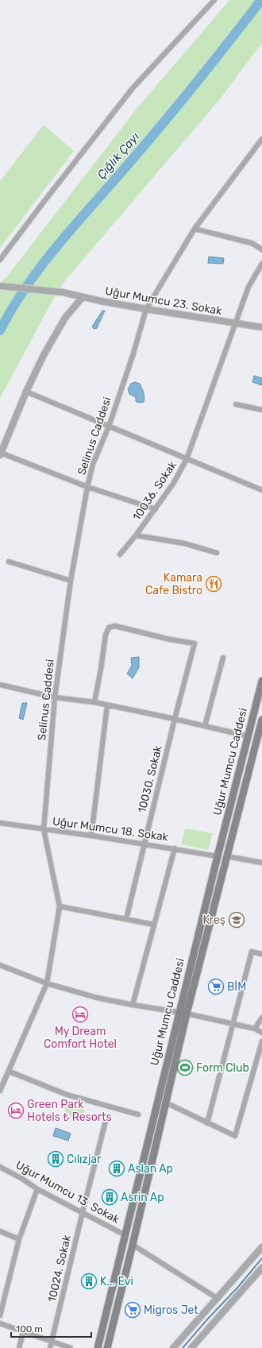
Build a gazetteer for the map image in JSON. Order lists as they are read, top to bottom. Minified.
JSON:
{"streets":{"main road":["Uğur Mumcu Caddesi"],"street":["Uğur Mumcu 23. Sokak","Selinus Caddesi","10036. Sokak","10030. Sokak","Uğur Mumcu 18. Sokak","Uğur Mumcu 13. Sokak","10024. Sokak"]},"crossings":[["Uğur Mumcu 23. Sokak","Selinus Caddesi"],["Uğur Mumcu 23. Sokak","10036. Sokak"],["Selinus Caddesi","Uğur Mumcu 18. Sokak"],["Uğur Mumcu Caddesi","Uğur Mumcu 18. Sokak"],["Uğur Mumcu Caddesi","Uğur Mumcu 13. Sokak"],["10030. Sokak","Uğur Mumcu 18. Sokak"],["Uğur Mumcu 13. Sokak","10024. Sokak"]],"water":["Çığlık Çayı"],"places":{"restaurant":["Kamara Cafe Bistro"],"school or university":["Kreş"],"supermarket":["BİM","Migros Jet"],"hotel":["My Dream Comfort Hotel","Green Park Hotels ₺ Resorts"],"sports":["Form Club"],"building":["Cılızjar","Aslan Ap","Asrin Ap","K... Evi"]},"scale_bar":"100 m"}
